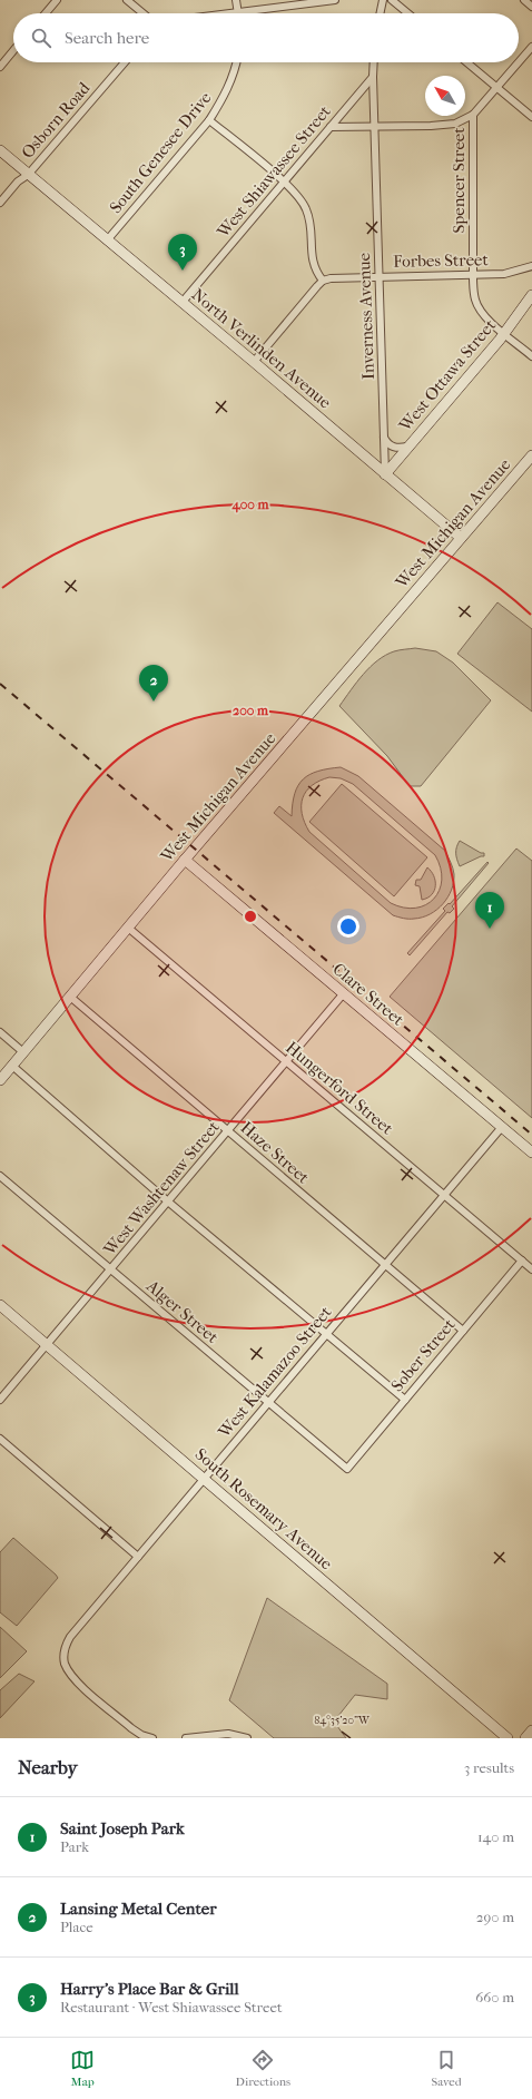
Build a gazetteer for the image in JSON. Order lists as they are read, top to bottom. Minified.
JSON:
{"streets":{"street":["Osborn Road","South Genesee Drive","West Shiawassee Street","Spencer Street","Forbes Street","Inverness Avenue","North Verlinden Avenue","West Ottawa Street","West Michigan Avenue","Clare Street","Hungerford Street","Haze Street","West Washtenaw Street","Alger Street","Sober Street","West Kalamazoo Street","South Rosemary Avenue"]},"crossings":[["Osborn Road","North Verlinden Avenue"],["South Genesee Drive","North Verlinden Avenue"],["West Shiawassee Street","Inverness Avenue"],["West Shiawassee Street","North Verlinden Avenue"],["Spencer Street","Forbes Street"],["Spencer Street","West Ottawa Street"],["Forbes Street","Inverness Avenue"],["Inverness Avenue","North Verlinden Avenue"],["Inverness Avenue","West Ottawa Street"],["North Verlinden Avenue","West Ottawa Street"],["North Verlinden Avenue","West Michigan Avenue"],["West Michigan Avenue","Clare Street"],["West Michigan Avenue","Hungerford Street"],["West Michigan Avenue","Haze Street"],["Clare Street","West Washtenaw Street"],["Clare Street","West Kalamazoo Street"],["Hungerford Street","West Washtenaw Street"],["Hungerford Street","Sober Street"],["Hungerford Street","West Kalamazoo Street"],["Haze Street","West Washtenaw Street"],["Haze Street","Sober Street"],["Haze Street","West Kalamazoo Street"],["West Washtenaw Street","Alger Street"],["West Washtenaw Street","South Rosemary Avenue"],["Alger Street","Sober Street"],["Alger Street","West Kalamazoo Street"],["West Kalamazoo Street","South Rosemary Avenue"]],"north":"top left","page":{"search":"Search here","pins":["3","2","1"],"heading":["Nearby","3 results"],"list":[{"mark":"1","name":"Saint Joseph Park","note":"Park","value":"140 m"},{"mark":"2","name":"Lansing Metal Center","note":"Place","value":"290 m"},{"mark":"3","name":"Harry's Place Bar & Grill","note":"Restaurant · West Shiawassee Street","value":"660 m"}],"nav":["Map","Directions","Saved"]},"coordinates":["84°35'20\"W"],"rings":["400 m","200 m"]}
